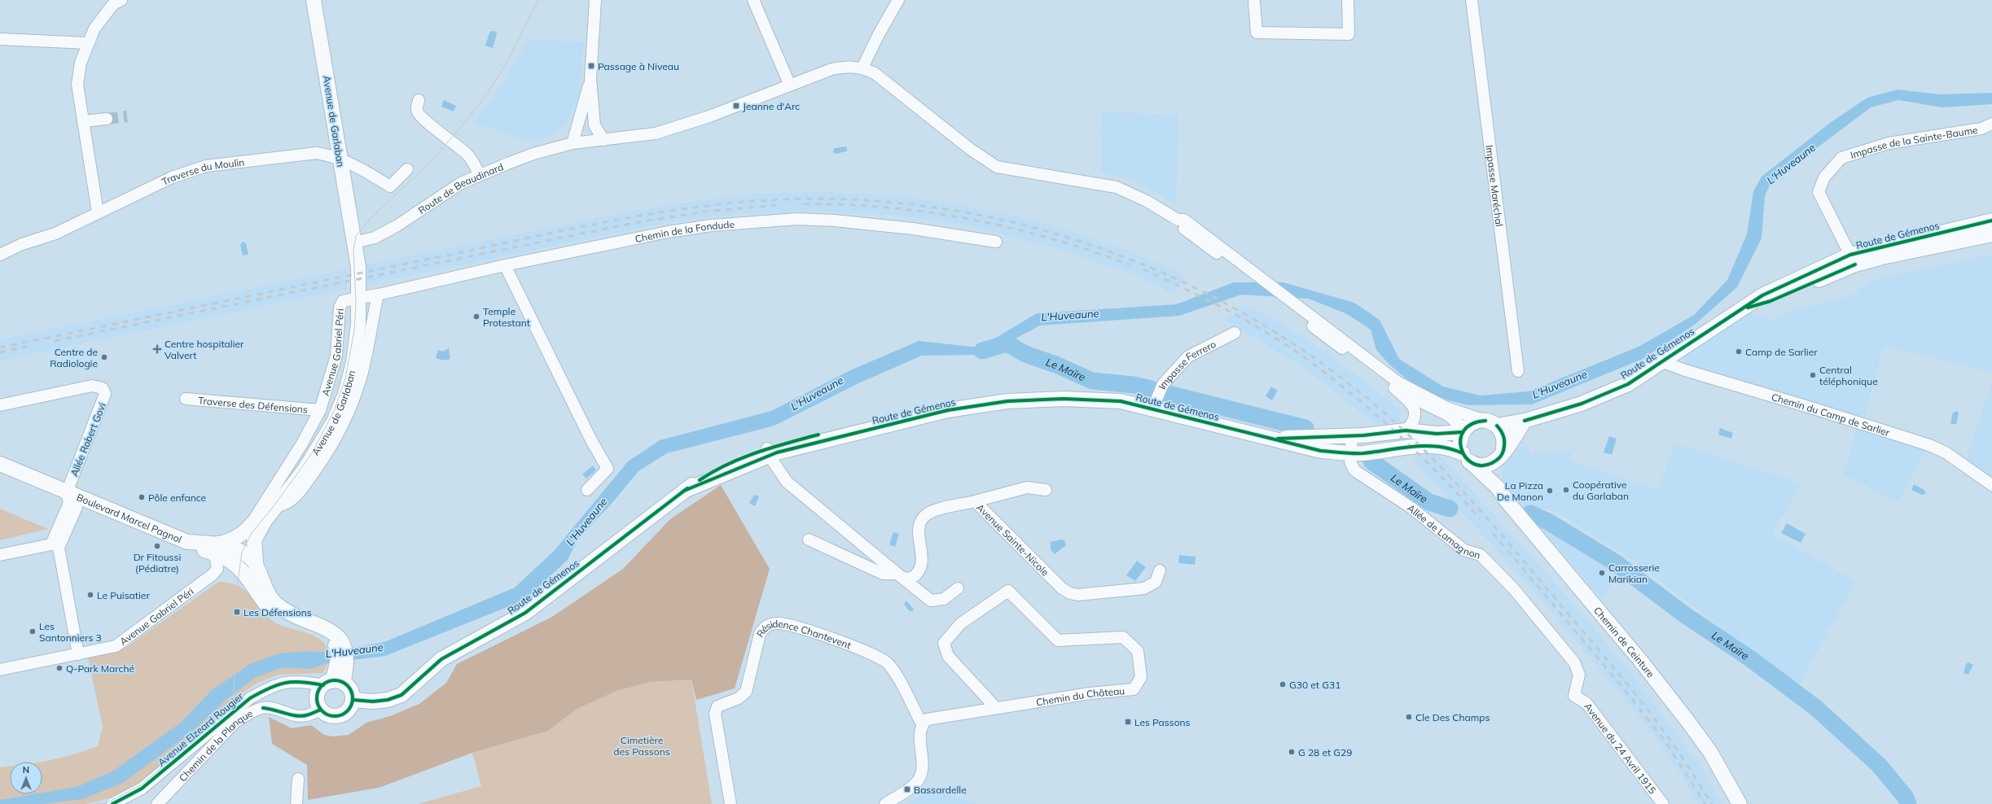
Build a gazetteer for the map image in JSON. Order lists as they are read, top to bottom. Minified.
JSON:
{"streets":{"main road":["Avenue de Garlaban","Route de Gémenos","Boulevard Marcel Pagnol","Chemin de Ceinture"],"street":["Impasse de la Sainte-Baume","Traverse du Moulin","Impasse Maréchal","Route de Beaudinard","Chemin de la Fondude","Avenue Gabriel Péri","Impasse Ferrero","Traverse des Défensions","Chemin du Camp de Sarlier","Allée Robert Govi","Allée de Lamagnon","Avenue Sainte-Nicole","Résidence Chantevent","Chemin du Château","Avenue Elzeard Rougier","Chemin de la Planque","Avenue du 24 Avril 1915"]},"crossings":[["Avenue de Garlaban","Traverse du Moulin"],["Avenue de Garlaban","Route de Beaudinard"],["Avenue de Garlaban","Avenue Gabriel Péri"],["Avenue de Garlaban","Boulevard Marcel Pagnol"],["Impasse de la Sainte-Baume","Route de Gémenos"],["Chemin de la Fondude","Avenue Gabriel Péri"],["Route de Gémenos","Impasse Ferrero"],["Route de Gémenos","Chemin du Camp de Sarlier"],["Route de Gémenos","Allée de Lamagnon"],["Route de Gémenos","Chemin de Ceinture"],["Route de Gémenos","Avenue Elzeard Rougier"],["Route de Gémenos","Chemin de la Planque"],["Avenue Gabriel Péri","Traverse des Défensions"],["Avenue Gabriel Péri","Boulevard Marcel Pagnol"],["Allée Robert Govi","Boulevard Marcel Pagnol"],["Allée de Lamagnon","Avenue du 24 Avril 1915"],["Résidence Chantevent","Chemin du Château"],["Avenue Elzeard Rougier","Chemin de la Planque"]],"water":["L'Huveaune","Le Maïre"],"parks":["Cimetière des Passons"],"places":{"transit":["Passage à Niveau","Jeanne d'Arc","Les Défensions","Les Passons","Bassardelle"],"other":["Temple Protestant","Camp de Sarlier","Centre de Radiologie","Central téléphonique","Coopérative du Garlaban","La Pizza De Manon","Pôle enfance","Dr Fitoussi (Pédiatre)","Carrosserie Marikian","Le Puisatier","Les Santonniers 3","Q-Park Marché","G30 et G31","Cle Des Champs","G 28 et G29"],"health":["Centre hospitalier Valvert"]},"north":"top"}
